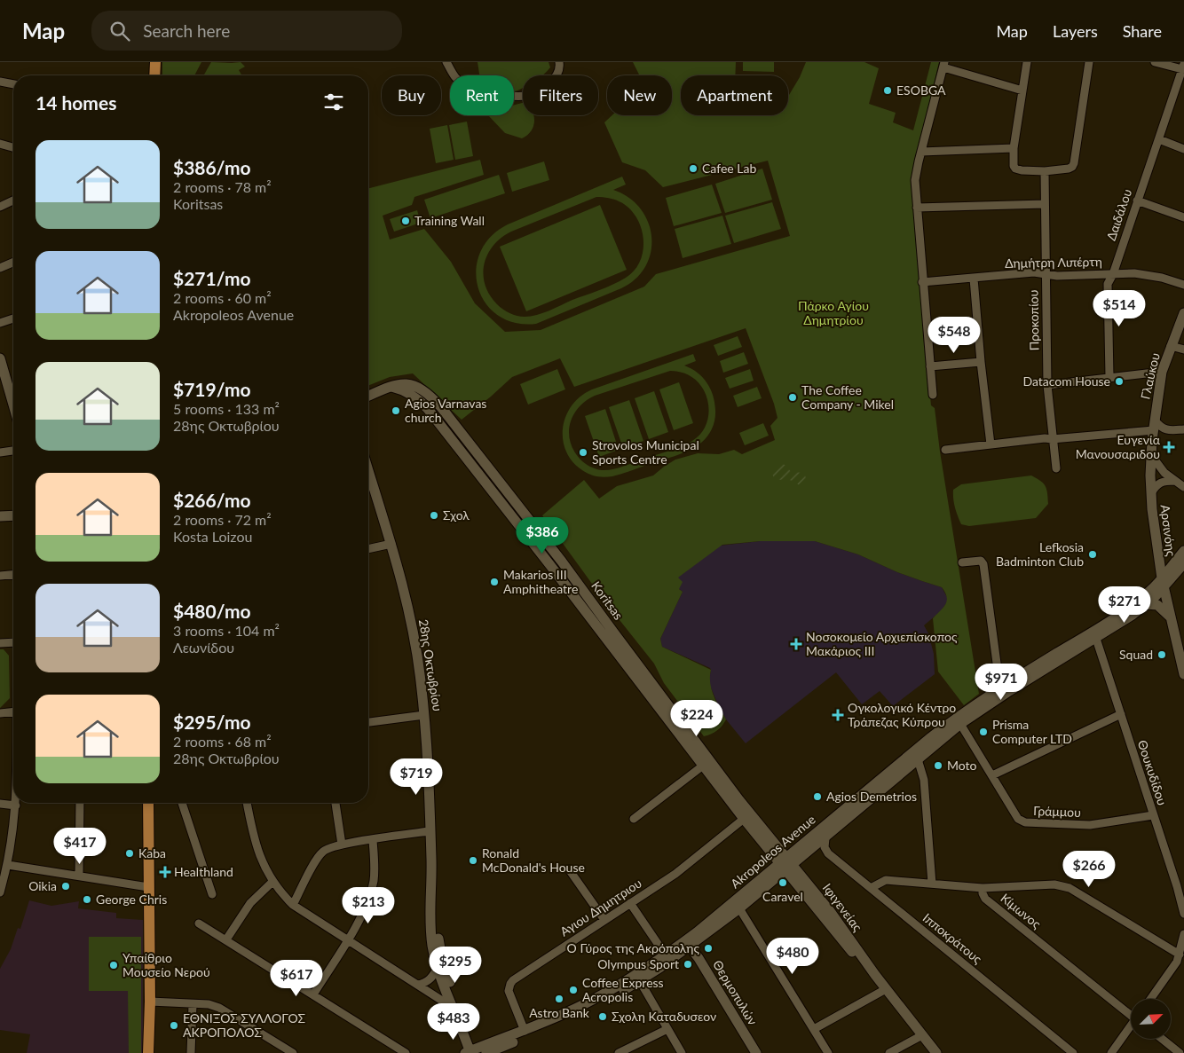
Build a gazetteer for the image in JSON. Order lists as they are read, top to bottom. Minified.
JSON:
{"streets":{"street":["Δαιδάλου","Δημήτρη Λιπέρτη","Προκοπίου","Γλαύκου","Αρσινόης","Koritsas","28ης Οκτωβρίου","Θουκυδίδου","Γράμμου","Akropoleos Avenue","Αγιου Δημητριου","Ιφιγενείας","Κίμωνος","Ιπποκράτους","Θερμοπυλών"]},"crossings":[["Δαιδάλου","Δημήτρη Λιπέρτη"],["Δημήτρη Λιπέρτη","Προκοπίου"],["Αρσινόης","Akropoleos Avenue"],["Koritsas","Akropoleos Avenue"],["Koritsas","Αγιου Δημητριου"],["Koritsas","Ιφιγενείας"],["28ης Οκτωβρίου","Akropoleos Avenue"],["Θουκυδίδου","Γράμμου"],["Θουκυδίδου","Akropoleos Avenue"],["Γράμμου","Akropoleos Avenue"],["Akropoleos Avenue","Αγιου Δημητριου"],["Akropoleos Avenue","Ιφιγενείας"],["Akropoleos Avenue","Ιπποκράτους"],["Akropoleos Avenue","Θερμοπυλών"]],"parks":["Πάρκο Αγίου Δημητρίου"],"places":{"other":["ESOBGA","Cafee Lab","Training Wall","Datacom House","The Coffee Company - Mikel","Agios Varnavas church","Strovolos Municipal Sports Centre","Σχολ","Lefkosia Badminton Club","Makarios III Amphitheatre","Squad","Prisma Computer LTD","Moto","Agios Demetrios","Kaba","Ronald McDonald's House","Caravel","Oikia","George Chris","Ο Γύρος της Ακρόπολης","Olympus Sport","Υπαίθριο Μουσείο Νερού","Coffee Express Acropolis","Astro Bank","Σχολη Καταδυσεον","ΕΘΝΙΞΟΣ ΣΥΛΛΟΓΟΣ ΑΚΡΟΠΟΛΟΣ"],"health":["Ευγενία Μανουσαριδου","Νοσοκομείο Αρχιεπίσκοπος Μακάριος ΙΙΙ","Ογκολογικό Κέντρο Τράπεζας Κύπρου","Healthland"]},"north":"top right","page":{"header":"Map","search":"Search here","nav":["Map","Layers","Share"],"chip":["Buy","Rent","Filters","New","Apartment"],"heading":"14 homes","list":[{"name":"$386/mo","note":"2 rooms · 78 m² · Koritsas"},{"name":"$271/mo","note":"2 rooms · 60 m² · Akropoleos Avenue"},{"name":"$719/mo","note":"5 rooms · 133 m² · 28ης Οκτωβρίου"},{"name":"$266/mo","note":"2 rooms · 72 m² · Kosta Loizou"},{"name":"$480/mo","note":"3 rooms · 104 m² · Λεωνίδου"},{"name":"$295/mo","note":"2 rooms · 68 m² · 28ης Οκτωβρίου"}],"price":["$514","$548","$386","$271","$971","$224","$719","$417","$266","$213","$480","$295","$617","$483"]}}
